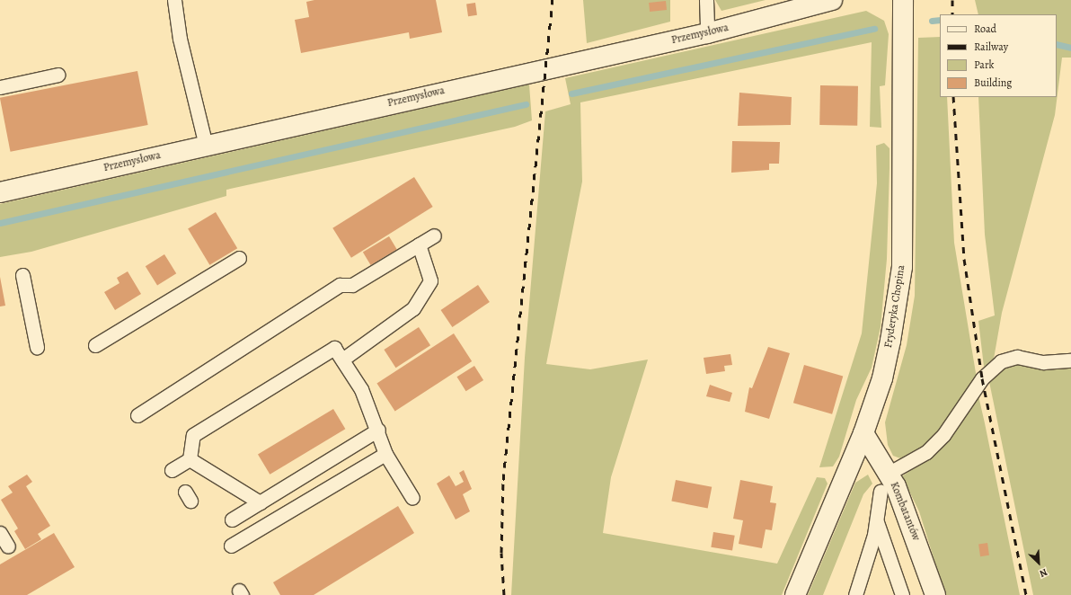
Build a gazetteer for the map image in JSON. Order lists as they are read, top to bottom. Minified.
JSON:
{"streets":{"street":["Przemysłowa","Fryderyka Chopina","Kombatantów"]},"crossings":[["Fryderyka Chopina","Kombatantów"]],"legend":["Road","Railway","Park","Building"],"north":"bottom right"}
